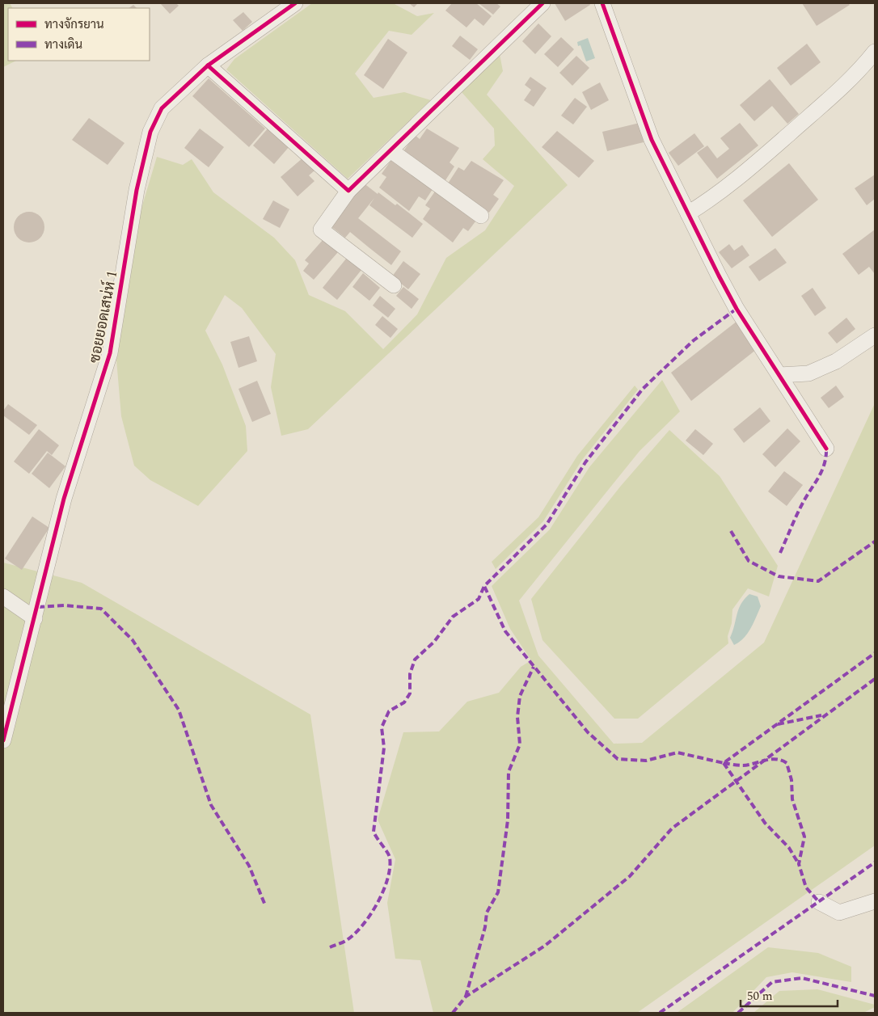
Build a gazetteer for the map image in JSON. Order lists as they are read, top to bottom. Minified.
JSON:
{"streets":{"street":["ซอยยอดเสน่ห์ 1"]},"legend":["ทางจักรยาน","ทางเดิน"],"scale_bar":"50 m"}
